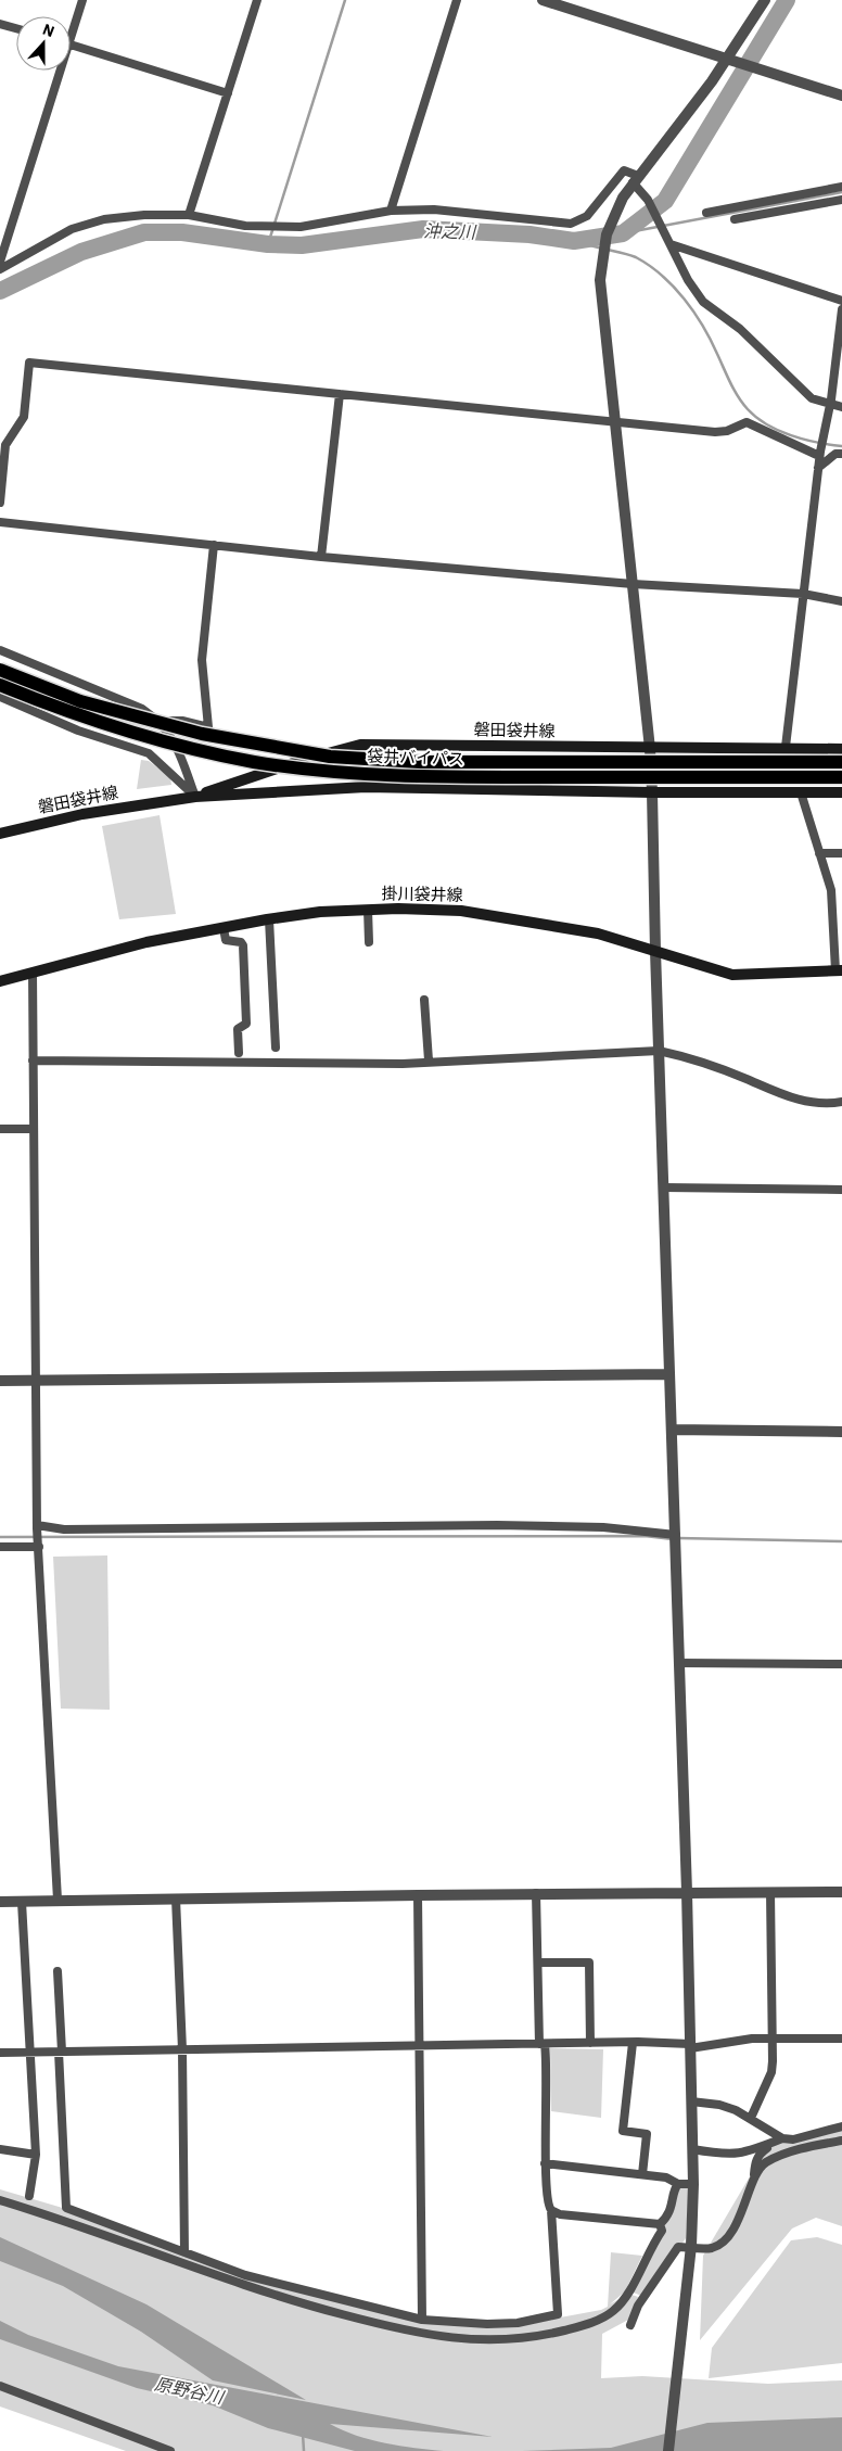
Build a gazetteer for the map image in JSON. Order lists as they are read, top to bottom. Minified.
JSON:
{"streets":{"highway":["袋井バイパス"],"main road":["磐田袋井線","掛川袋井線"]},"water":["沖之川","原野谷川"],"north":"top"}
